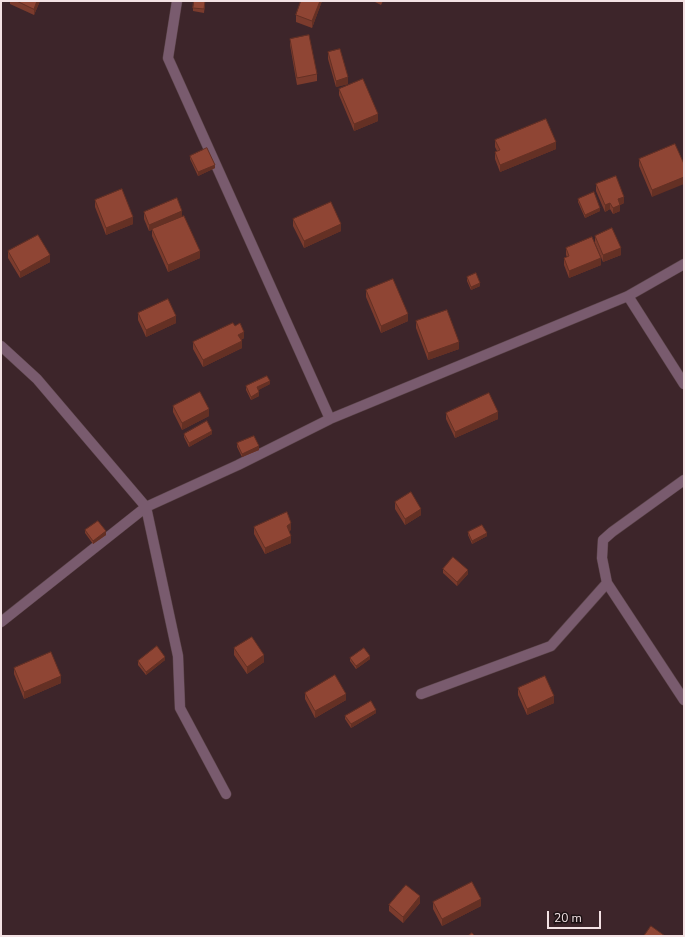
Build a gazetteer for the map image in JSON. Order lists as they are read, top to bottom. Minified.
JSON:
{"scale_bar":"20 m"}
